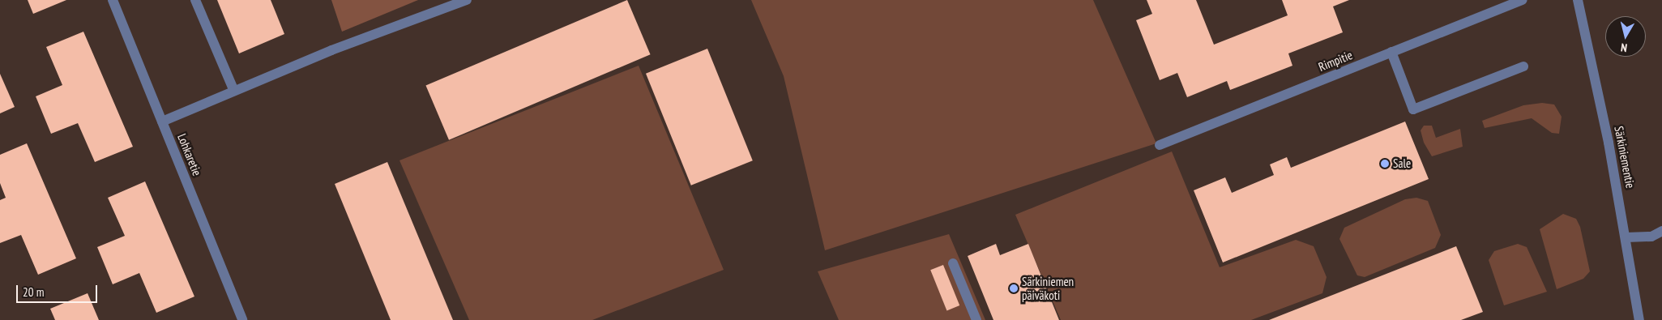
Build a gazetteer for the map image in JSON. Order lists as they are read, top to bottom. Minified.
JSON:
{"streets":{"street":["Rimpitie","Lohkaretie","Särkiniementie"]},"places":["Sale","Särkiniemen päiväkoti"],"scale_bar":"20 m","north":"bottom"}
